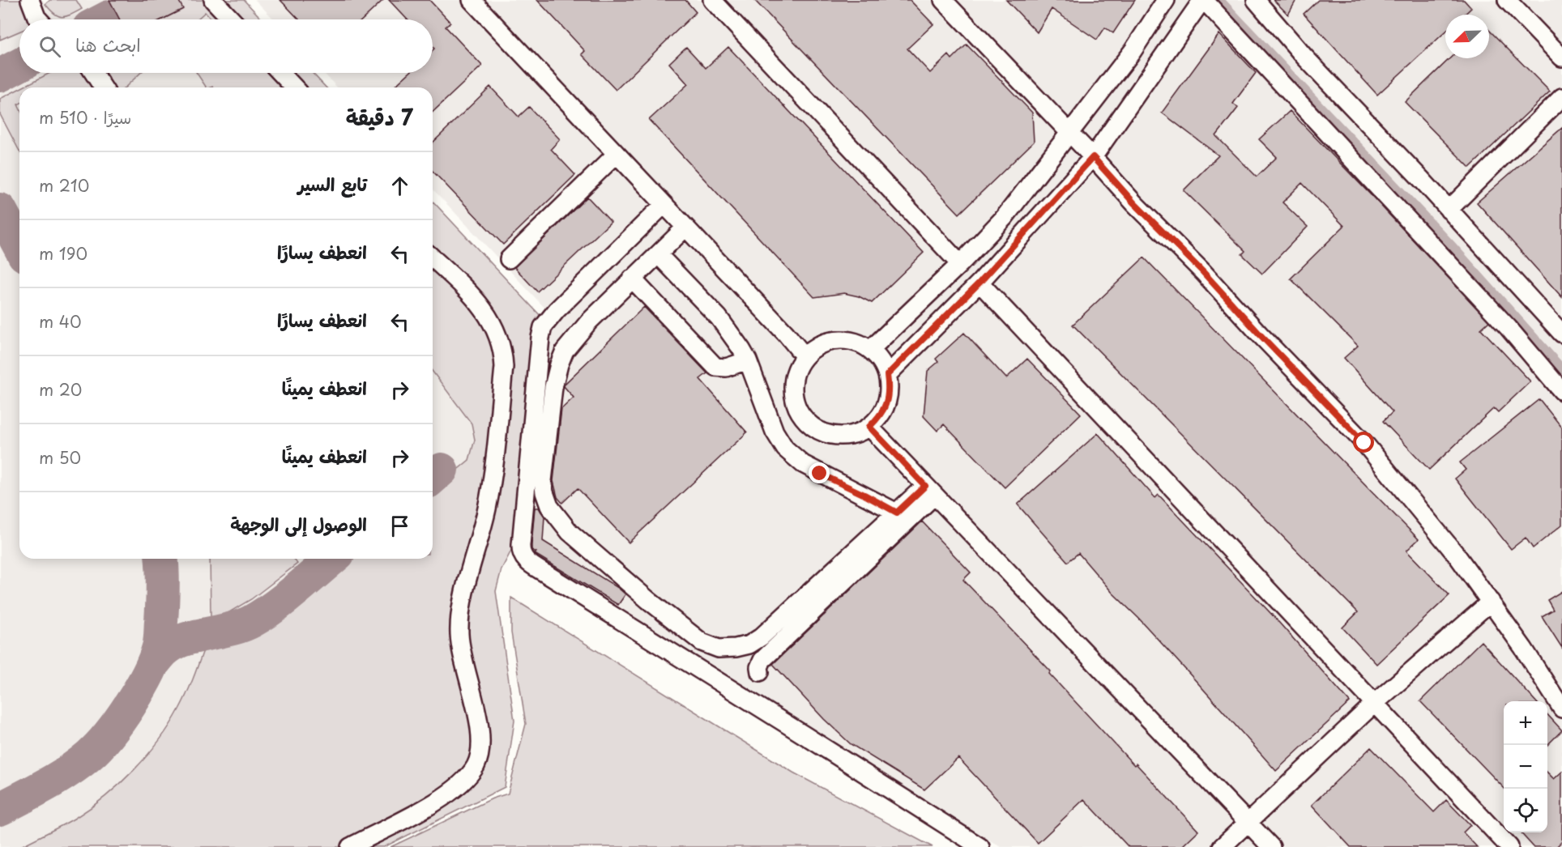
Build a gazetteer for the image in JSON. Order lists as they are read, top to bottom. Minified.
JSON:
{"north":"bottom left","page":{"search":"ابحث هنا","heading":["7 دقيقة","سيرًا · 510 m"],"list":[["تابع السير","210 m"],["انعطف يسارًا","190 m"],["انعطف يسارًا","40 m"],["انعطف يمينًا","20 m"],["انعطف يمينًا","50 m"],"الوصول إلى الوجهة"],"map_buttons":["+","−"]}}
